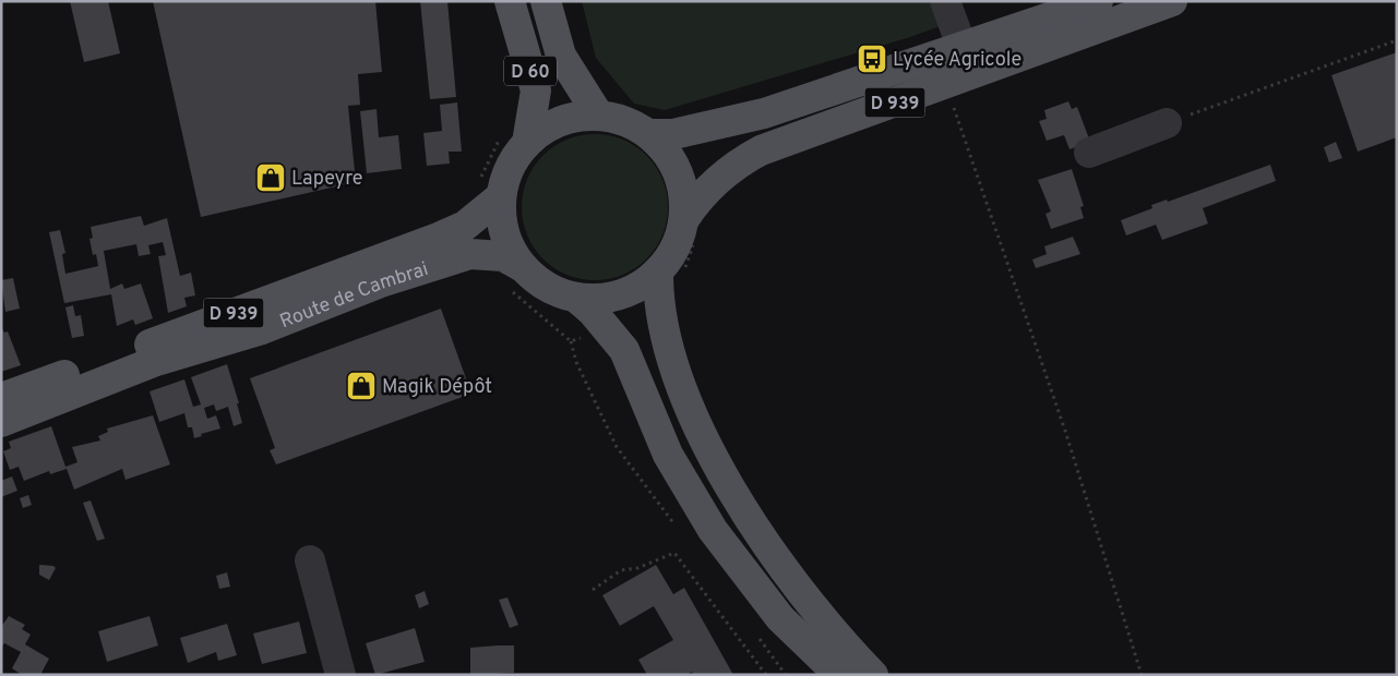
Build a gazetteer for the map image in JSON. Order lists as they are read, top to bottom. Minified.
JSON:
{"streets":{"main road":["D 60","D 939","Route de Cambrai"]},"places":{"bus stop":["Lycée Agricole"],"shop":["Lapeyre","Magik Dépôt"]}}
